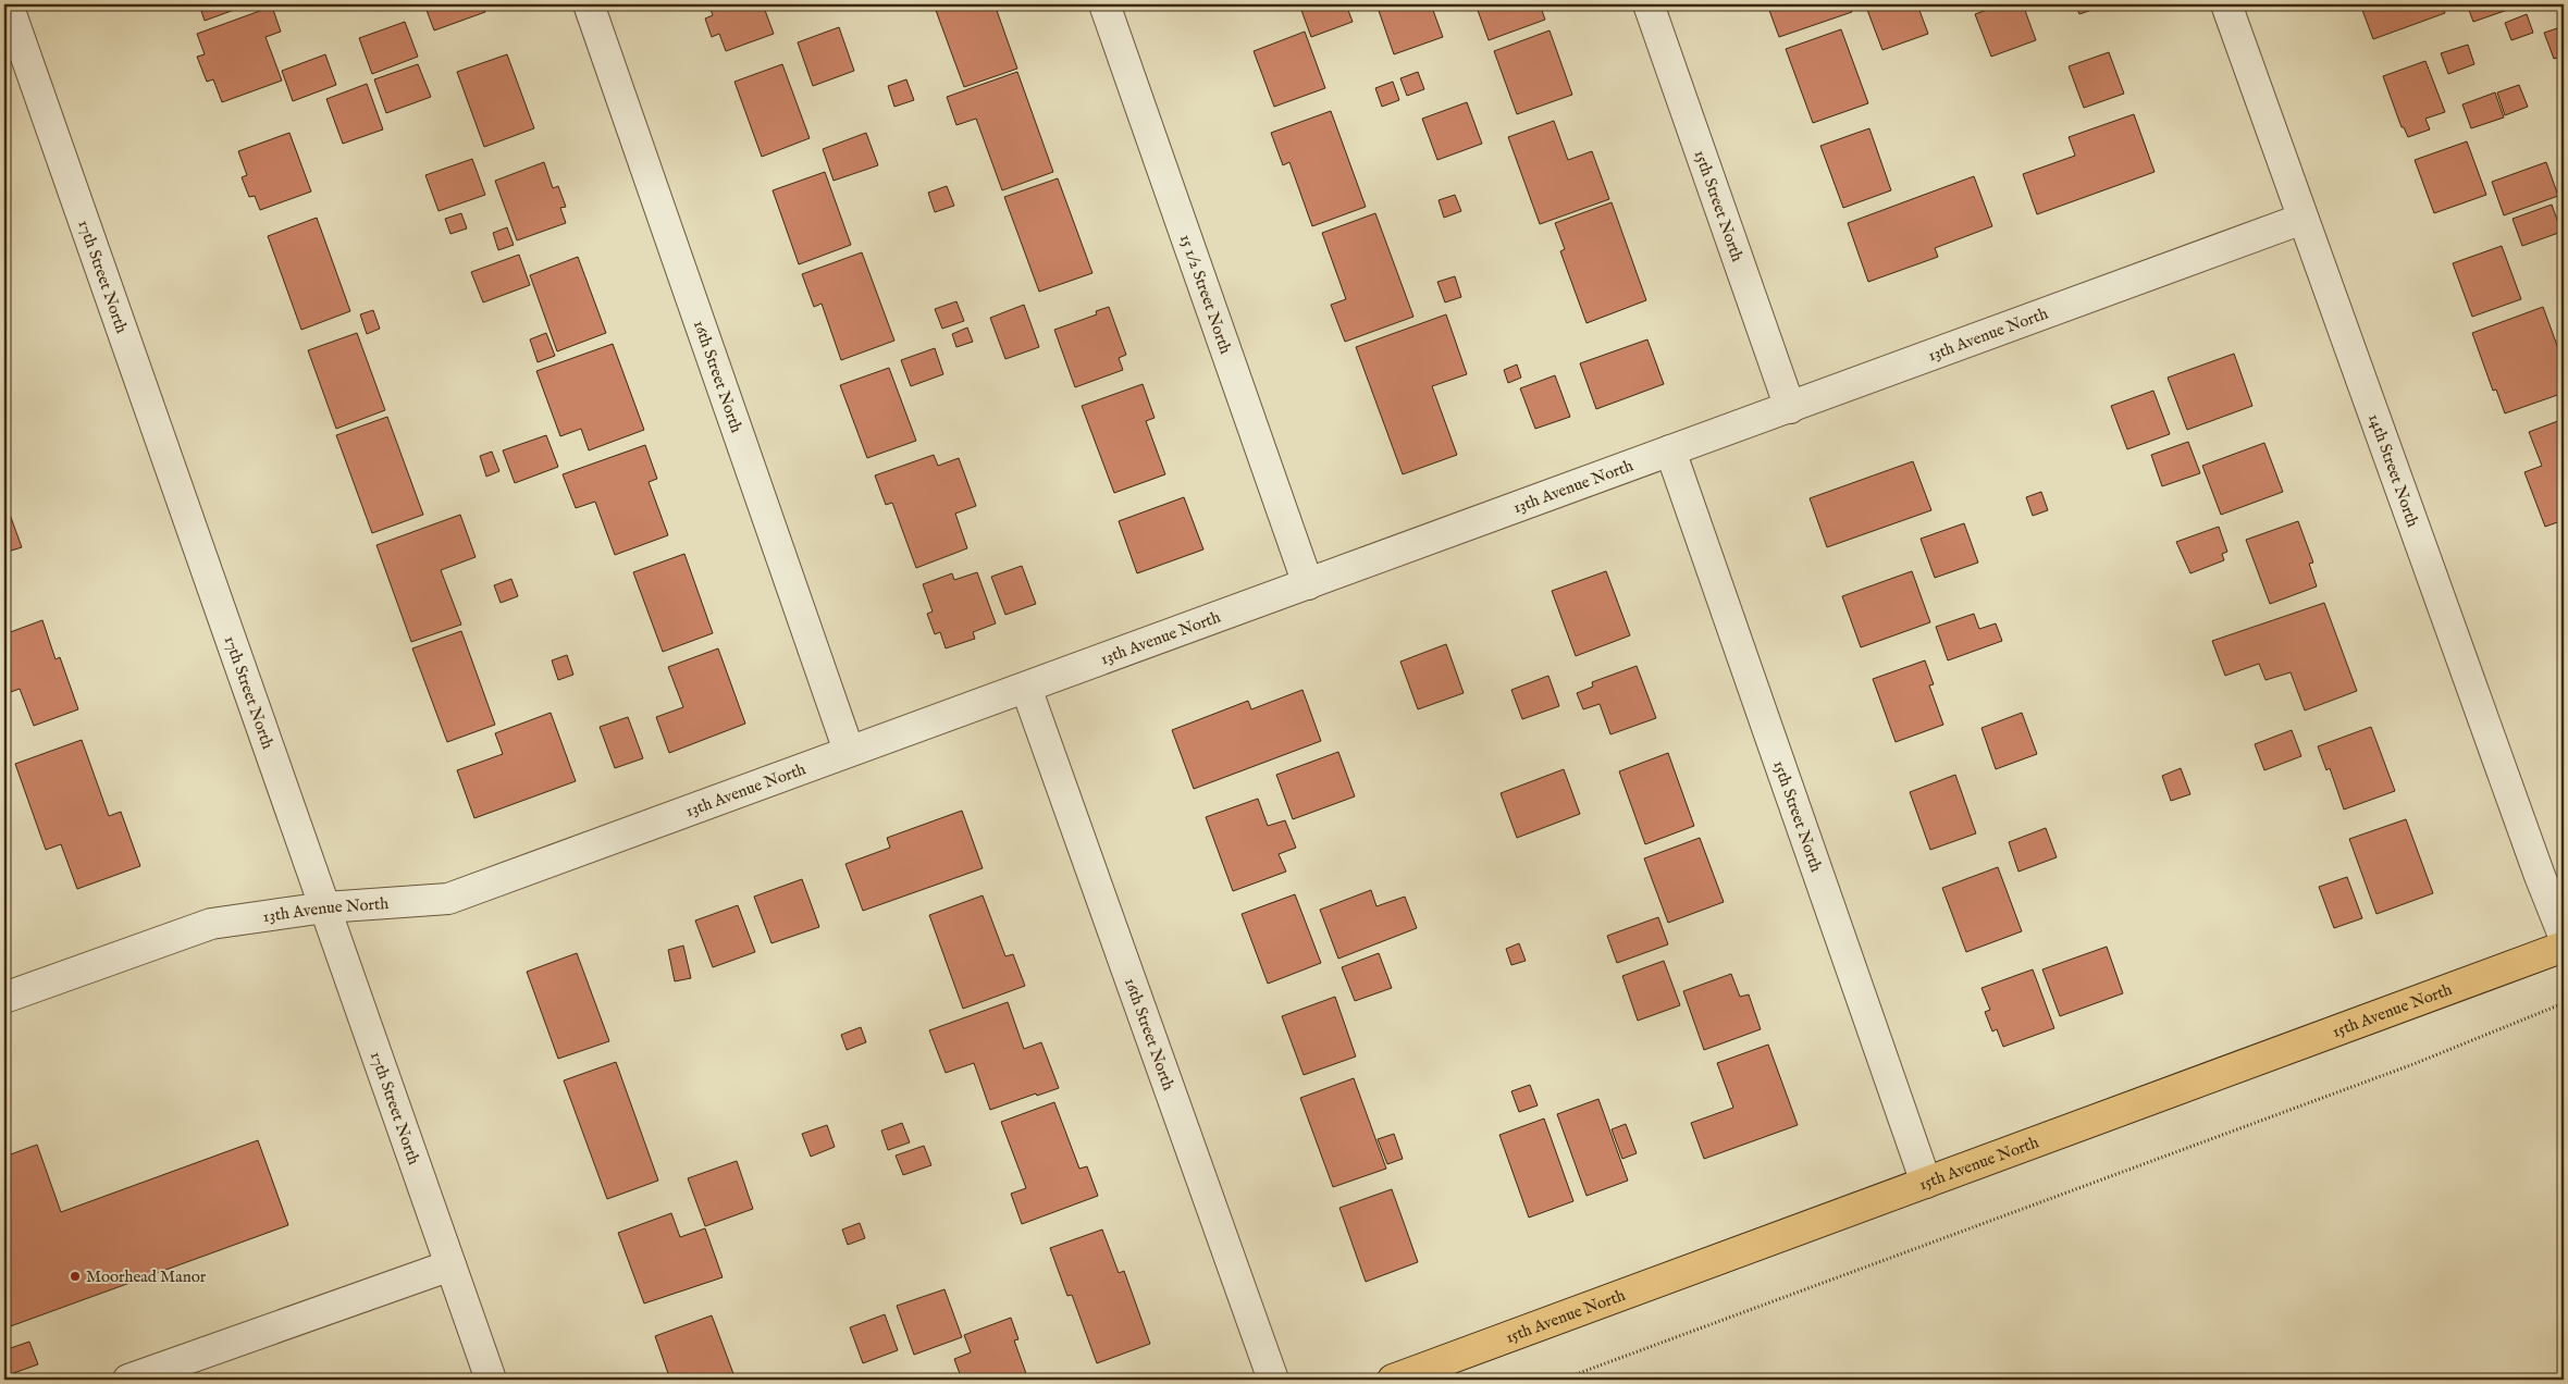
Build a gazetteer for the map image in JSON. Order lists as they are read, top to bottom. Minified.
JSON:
{"streets":{"main road":["15th Avenue North"],"street":["15th Street North","17th Street North","15 1/2 Street North","13th Avenue North","16th Street North","14th Street North"]},"crossings":[["15th Street North","13th Avenue North"],["15th Street North","15th Avenue North"],["17th Street North","13th Avenue North"],["15 1/2 Street North","13th Avenue North"],["13th Avenue North","16th Street North"],["13th Avenue North","14th Street North"]],"places":["Moorhead Manor"]}
